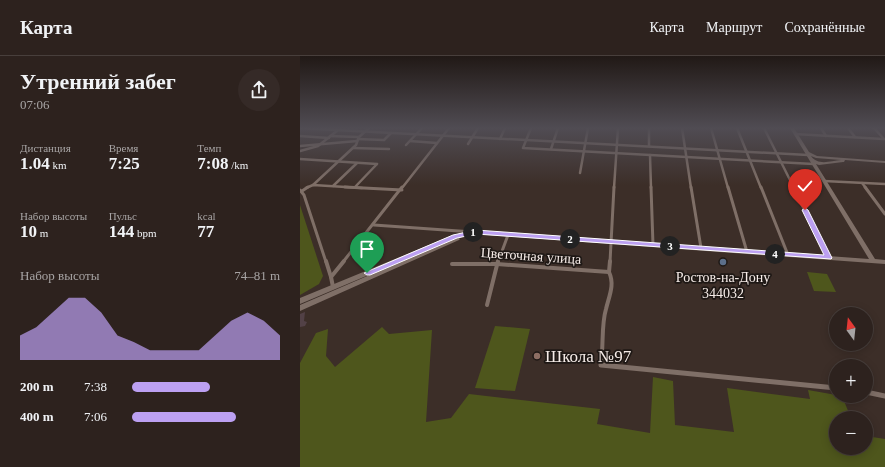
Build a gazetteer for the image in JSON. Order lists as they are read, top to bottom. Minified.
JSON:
{"streets":{"street":["Цветочная улица"]},"places":["Ростов-на-Дону 344032","Школа №97"],"north":"top","page":{"header":"Карта","nav":["Карта","Маршрут","Сохранённые"],"heading":["Утренний забег","07:06"],"stats":[["Дистанция","1.04 km"],["Время","7:25"],["Темп","7:08 /km"],["Набор высоты","10 m"],["Пульс","144 bpm"],["kcal","77"]],"pins":["1","2","3","4"],"chart":["Набор высоты","74–81 m"],"map_buttons":["+","−"],"list":[{"name":"200 m","note":"7:38"},{"name":"400 m","note":"7:06"}]}}
